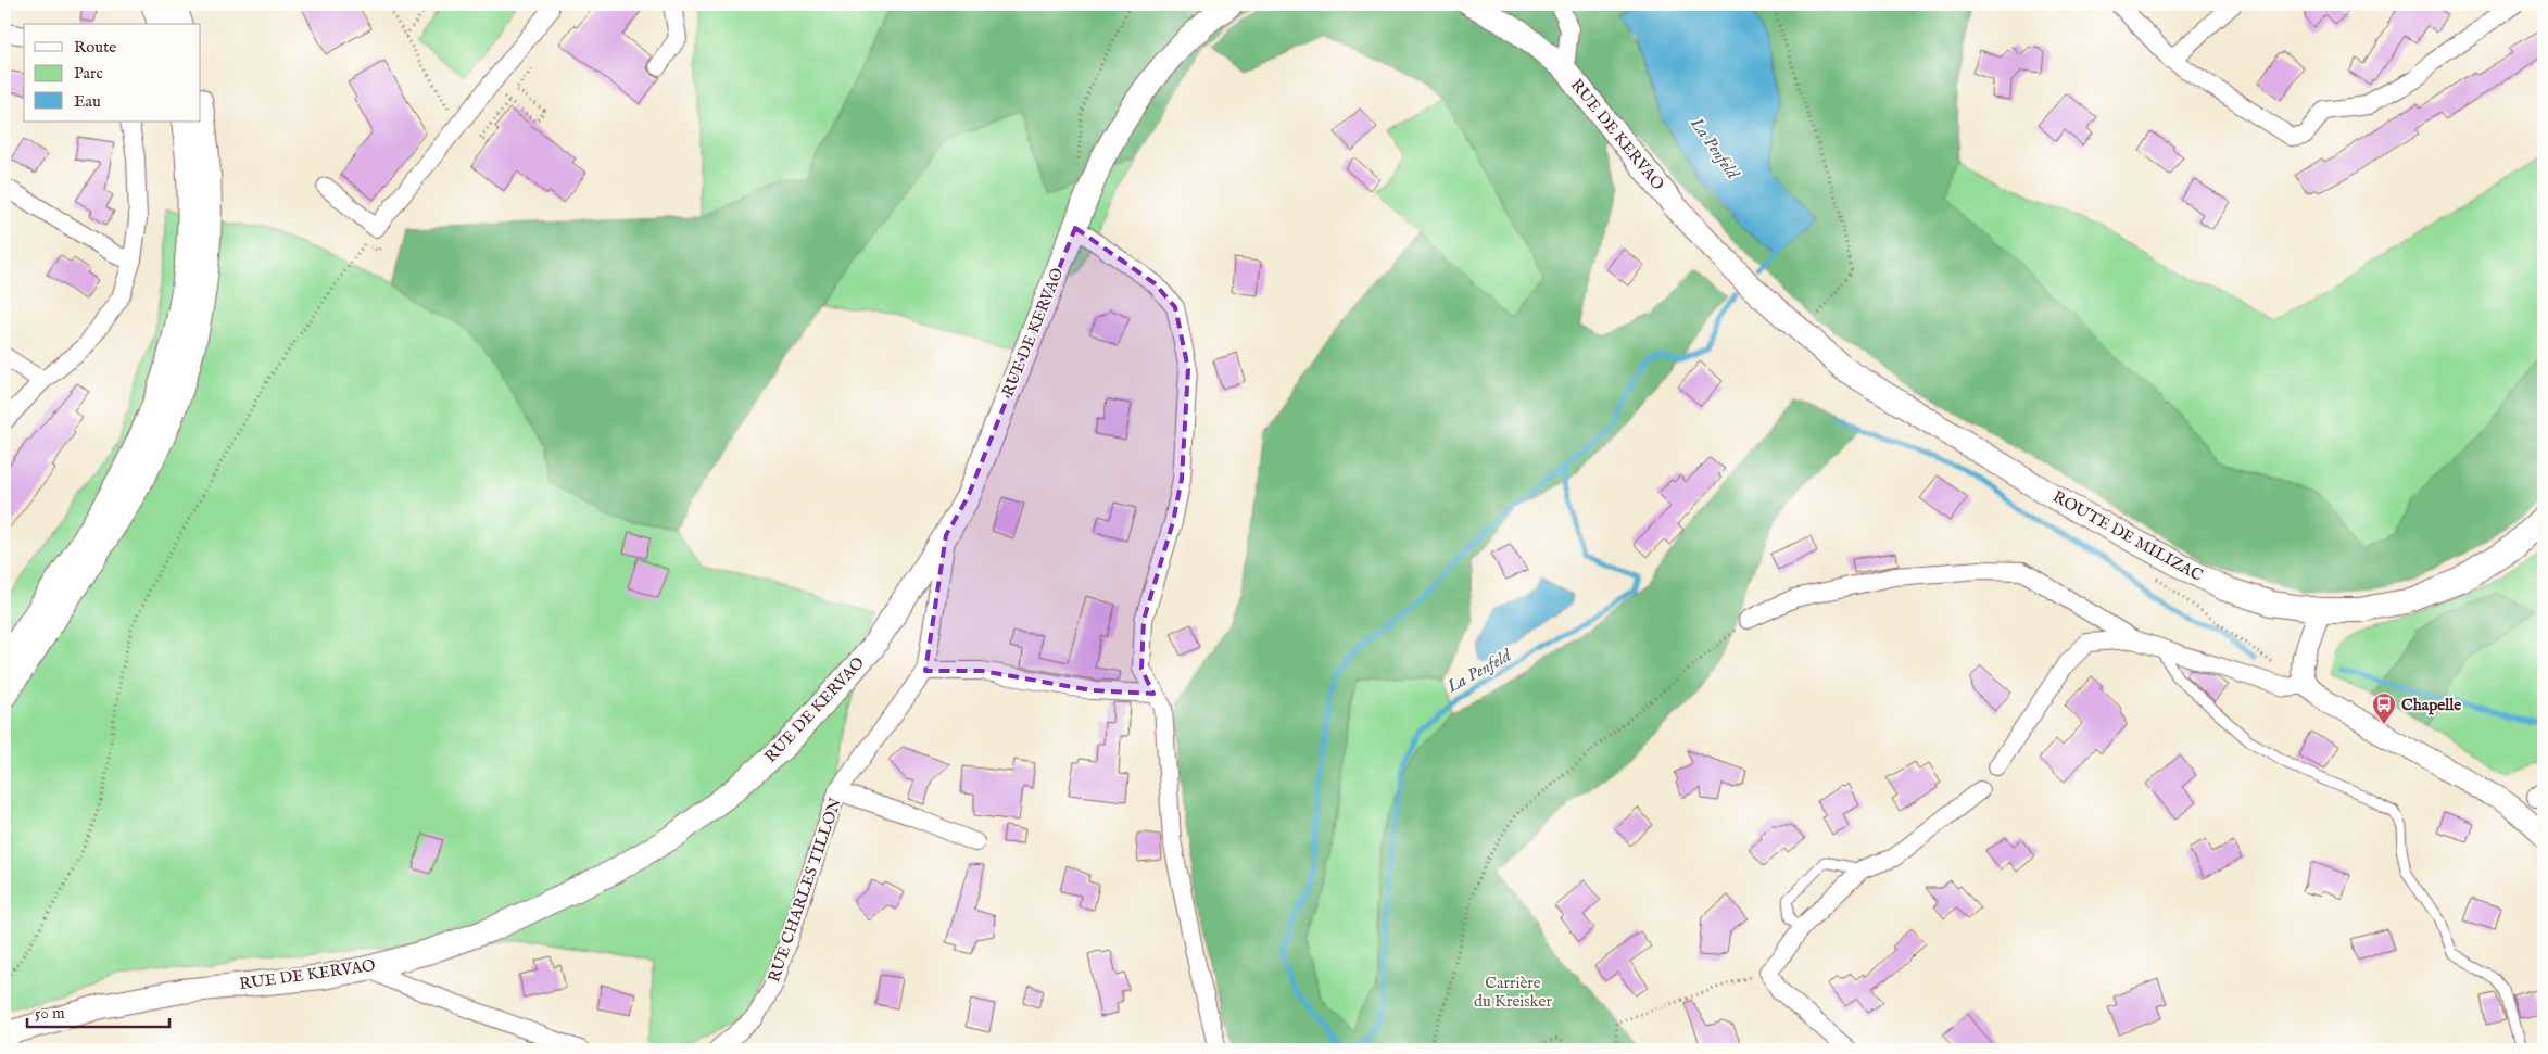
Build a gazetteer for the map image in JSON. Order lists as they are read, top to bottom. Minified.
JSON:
{"streets":{"main road":["RUE DE KERVAO","ROUTE DE MILIZAC"],"street":["RUE CHARLES TILLON"]},"crossings":[["RUE DE KERVAO","ROUTE DE MILIZAC"]],"water":["La Penfeld"],"parks":["Carrière du Kreisker"],"places":{"bus stop":["Chapelle"]},"legend":["Route","Parc","Eau"],"scale_bar":"50 m"}
